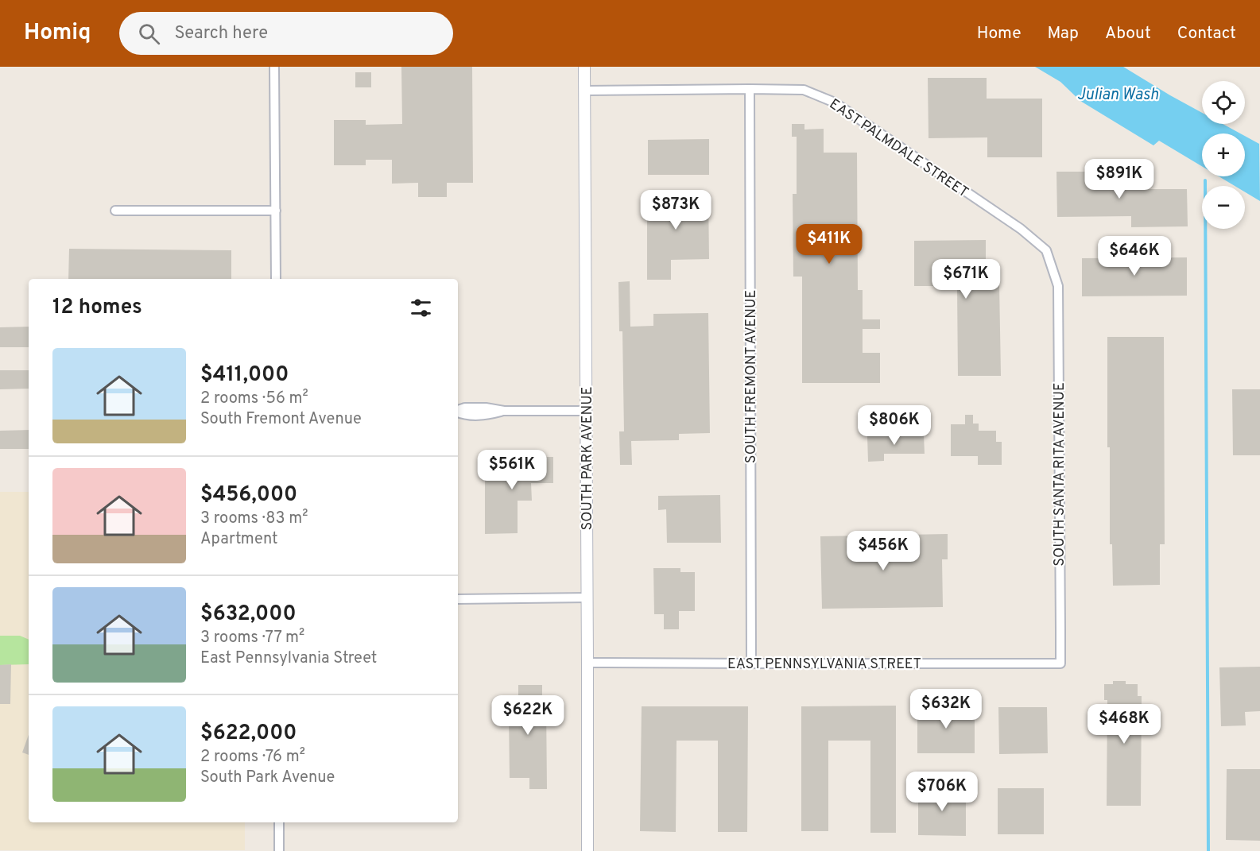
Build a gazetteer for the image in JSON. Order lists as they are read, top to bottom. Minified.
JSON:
{"streets":{"main road":["SOUTH PARK AVENUE"],"street":["EAST PALMDALE STREET","SOUTH FREMONT AVENUE","SOUTH SANTA RITA AVENUE","EAST PENNSYLVANIA STREET"]},"crossings":[["EAST PALMDALE STREET","SOUTH FREMONT AVENUE"],["EAST PALMDALE STREET","SOUTH PARK AVENUE"],["EAST PALMDALE STREET","SOUTH SANTA RITA AVENUE"],["SOUTH FREMONT AVENUE","EAST PENNSYLVANIA STREET"],["SOUTH PARK AVENUE","EAST PENNSYLVANIA STREET"],["SOUTH SANTA RITA AVENUE","EAST PENNSYLVANIA STREET"]],"water":["Julian Wash"],"page":{"header":"Homiq","search":"Search here","nav":["Home","Map","About","Contact"],"map_buttons":["+","−"],"price":["$891K","$873K","$411K","$646K","$671K","$806K","$561K","$456K","$632K","$622K","$468K","$706K"],"heading":"12 homes","list":[{"name":"$411,000","note":"2 rooms · 56 m² · South Fremont Avenue"},{"name":"$456,000","note":"3 rooms · 83 m² · Apartment"},{"name":"$632,000","note":"3 rooms · 77 m² · East Pennsylvania Street"},{"name":"$622,000","note":"2 rooms · 76 m² · South Park Avenue"}]}}
